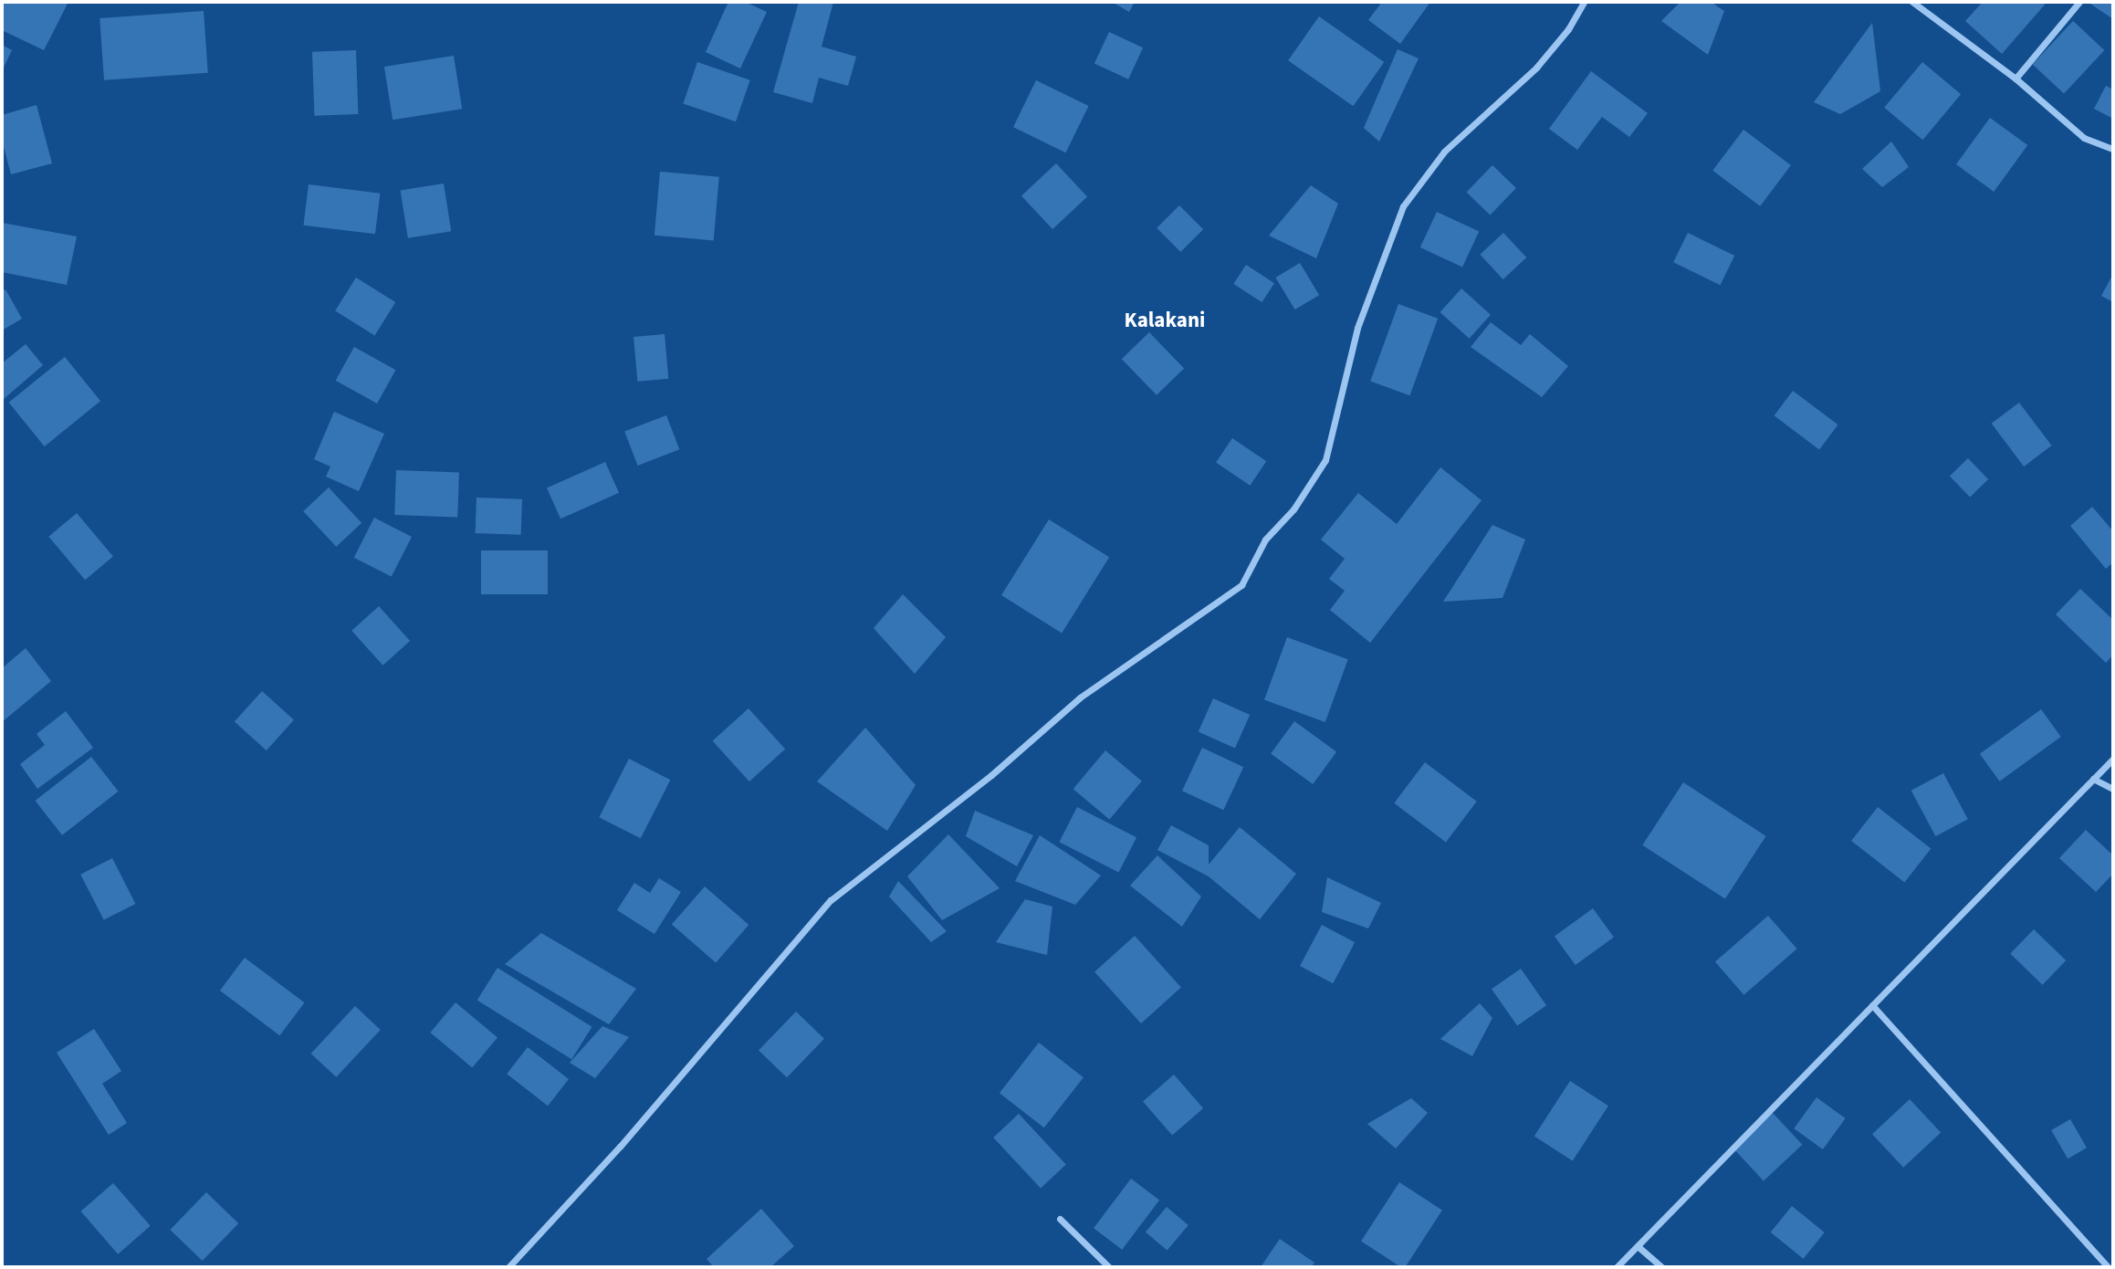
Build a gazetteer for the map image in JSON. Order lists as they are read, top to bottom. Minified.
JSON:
{"districts":["Kalakani"]}
